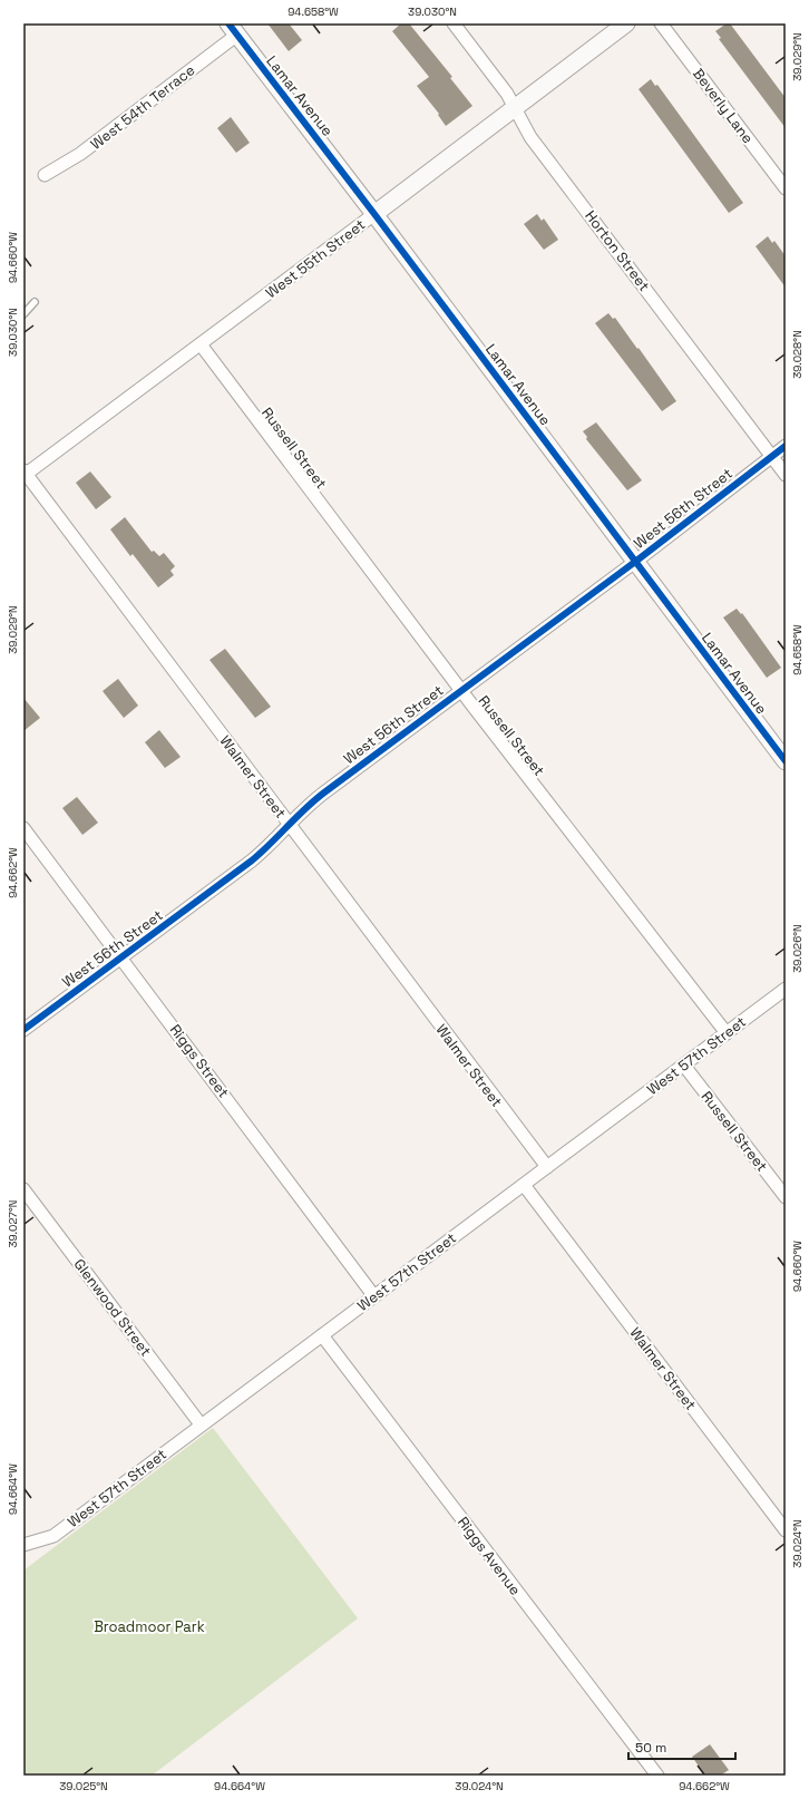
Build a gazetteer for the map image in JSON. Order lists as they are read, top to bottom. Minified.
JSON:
{"streets":{"street":["Lamar Avenue","Beverly Lane","West 54th Terrace","Horton Street","West 55th Street","Russell Street","West 56th Street","Walmer Street","West 57th Street","Riggs Street","Glenwood Street","Riggs Avenue"]},"crossings":[["Lamar Avenue","West 54th Terrace"],["Lamar Avenue","West 55th Street"],["Lamar Avenue","West 56th Street"],["Horton Street","West 55th Street"],["Horton Street","West 56th Street"],["West 55th Street","Russell Street"],["West 55th Street","Walmer Street"],["Russell Street","West 56th Street"],["Russell Street","West 57th Street"],["West 56th Street","Walmer Street"],["West 56th Street","Riggs Street"],["Walmer Street","West 57th Street"],["West 57th Street","Riggs Street"],["West 57th Street","Glenwood Street"],["West 57th Street","Riggs Avenue"]],"parks":["Broadmoor Park"],"scale_bar":"50 m","coordinates":["94.658°W","39.030°N","39.029°N","94.660°W","39.028°N","94.662°W","39.026°N","39.027°N","94.664°W","39.024°N","39.025°N"]}
